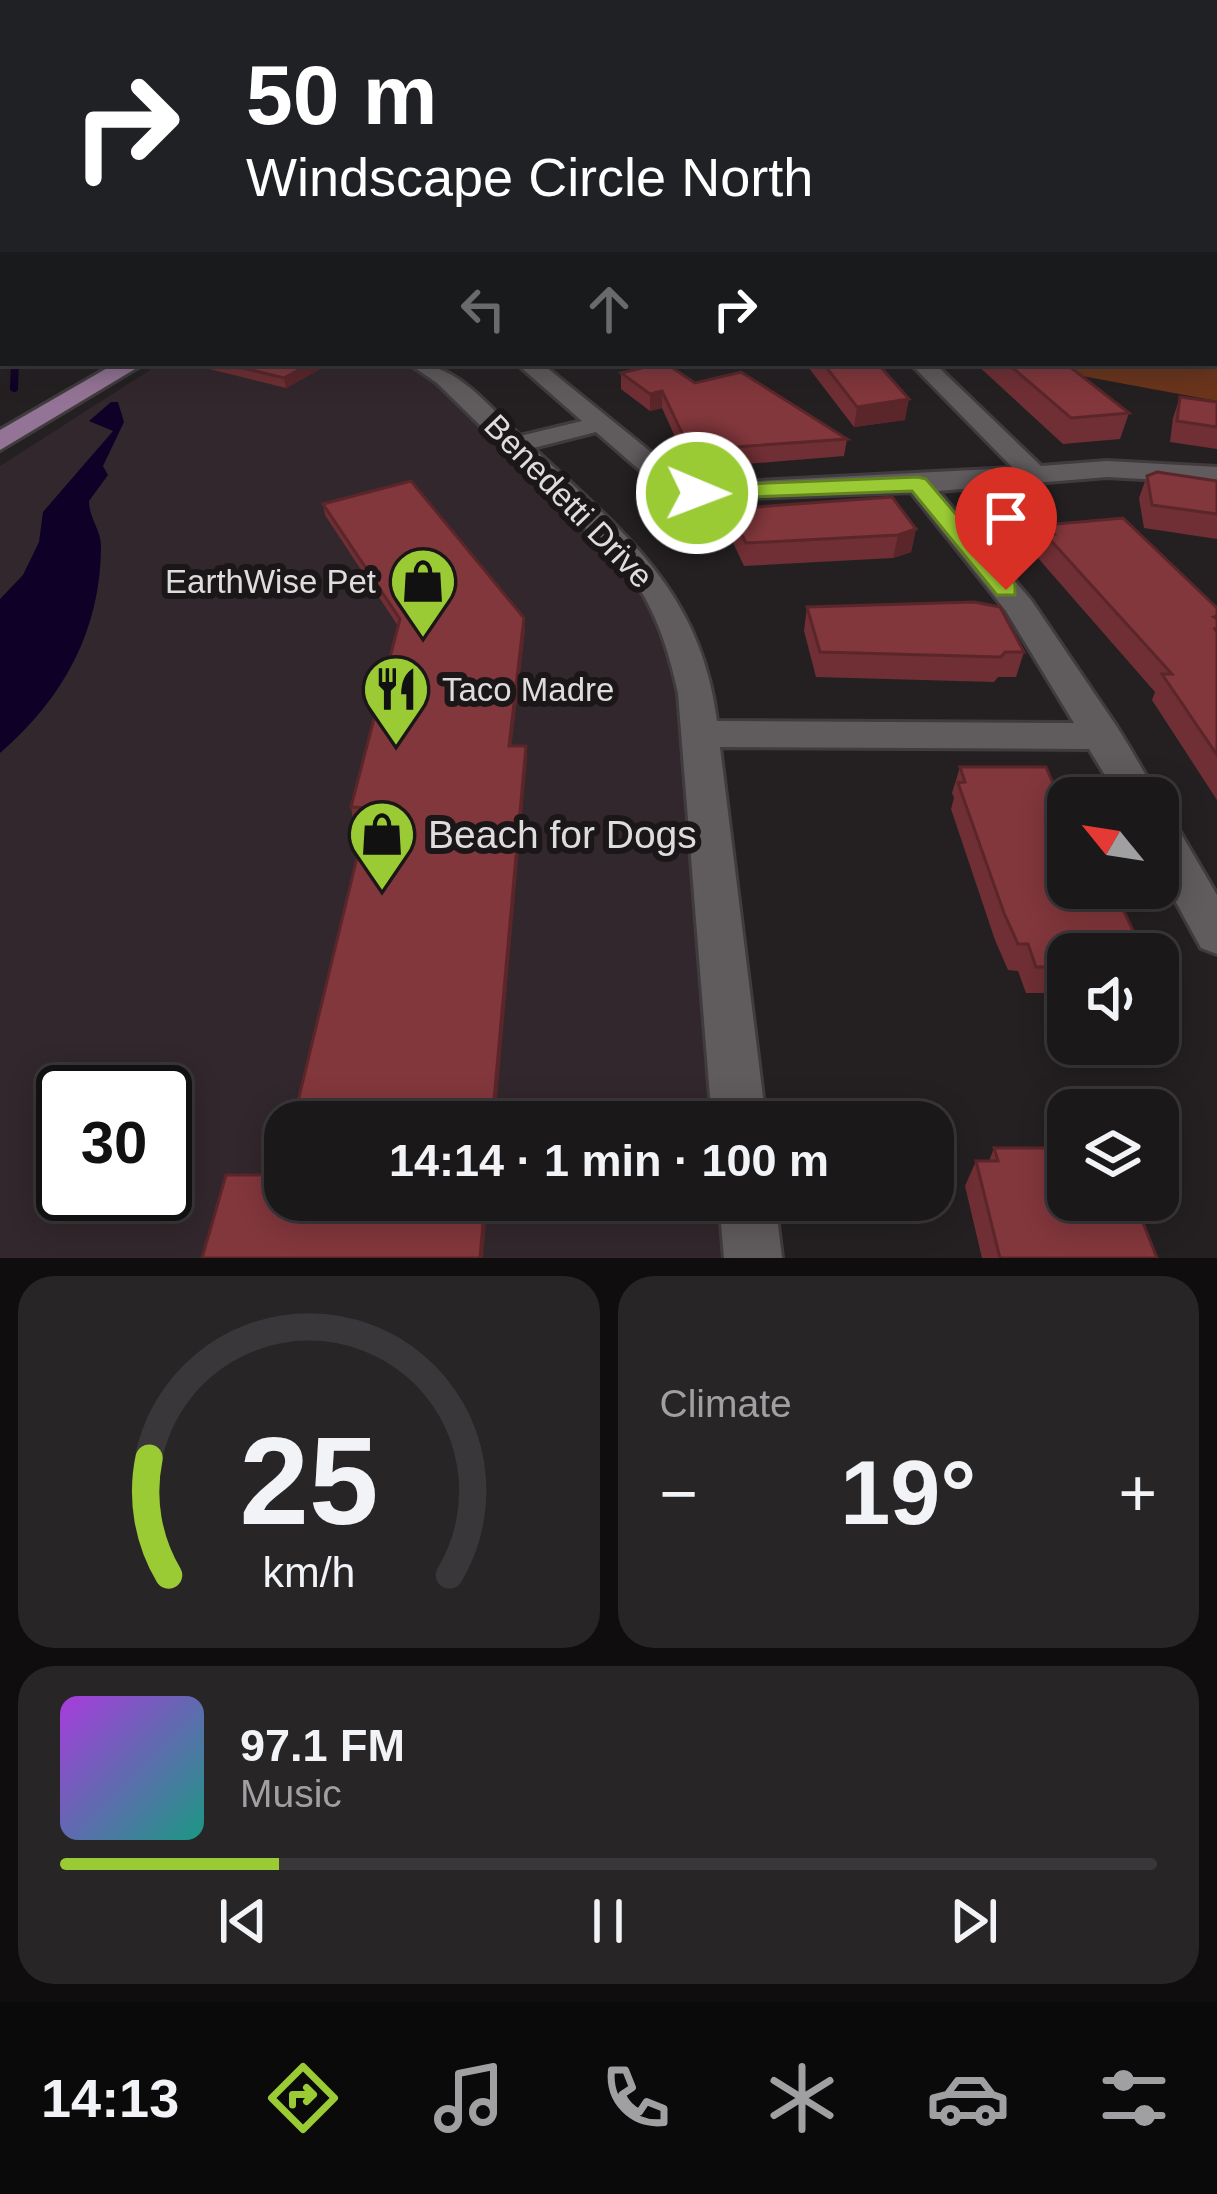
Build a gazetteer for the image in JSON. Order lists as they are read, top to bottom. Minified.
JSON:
{"streets":{"street":["Benedetti Drive"]},"places":{"shop":["EarthWise Pet","Beach for Dogs"],"restaurant":["Taco Madre"]},"north":"top left","page":{"turn":["50 m","Windscape Circle North"],"limit":"30","trip":"14:14 · 1 min · 100 m","tile":"Climate","heat":["−","19°","+"],"song":["97.1 FM","Music"],"tabs":"14:13","gauge":["25","km/h"]}}
